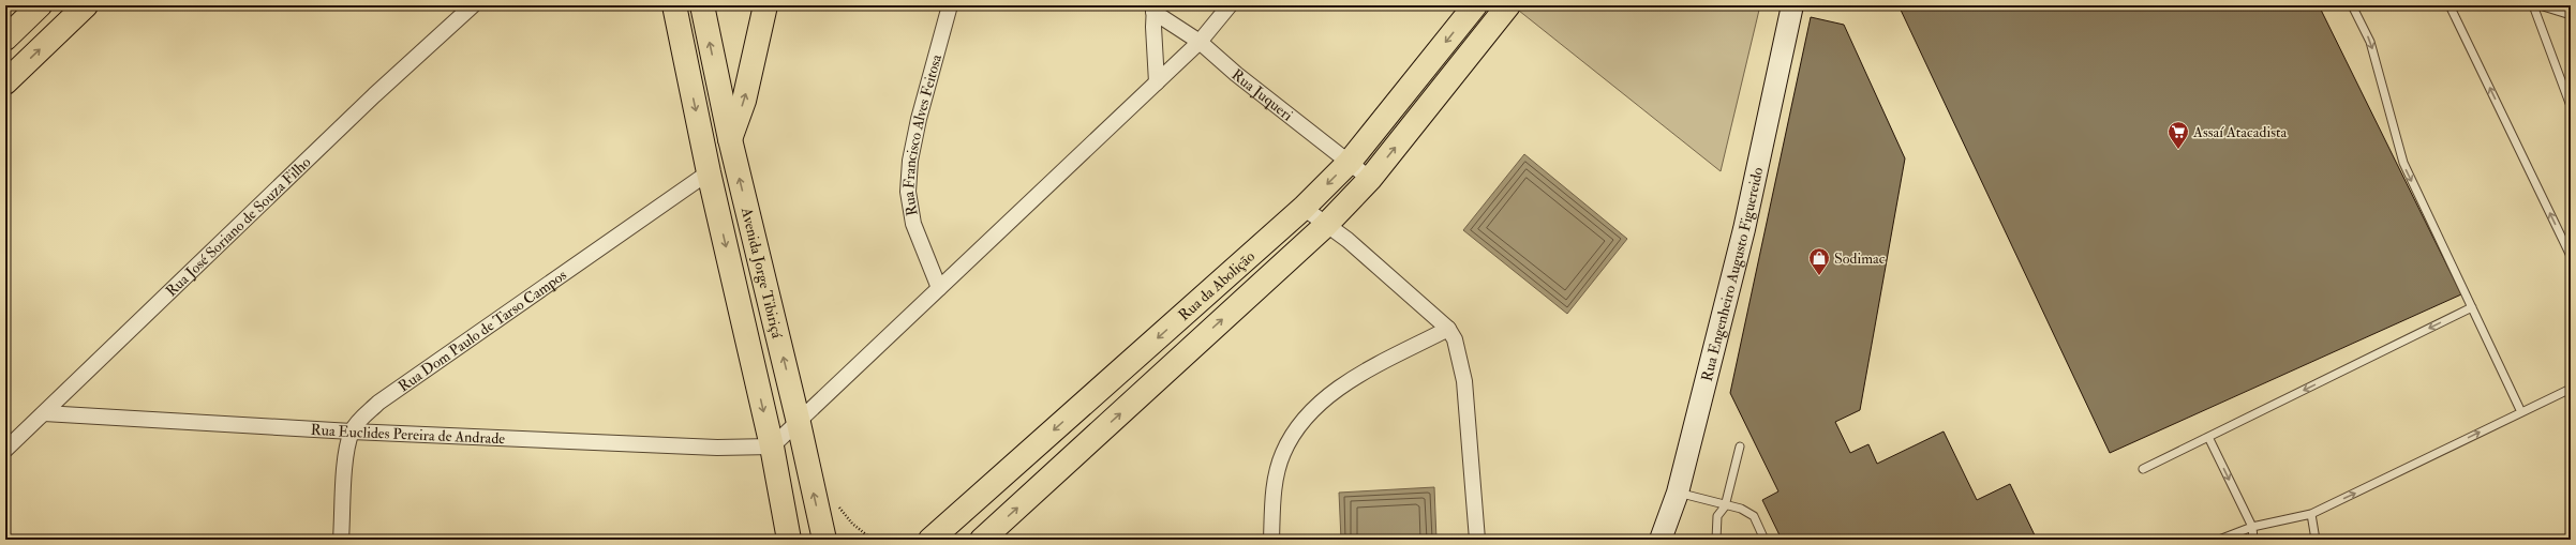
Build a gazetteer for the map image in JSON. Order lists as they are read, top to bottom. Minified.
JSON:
{"streets":{"main road":["Avenida Jorge Tibiriçá","Rua Engenheiro Augusto Figuereido","Rua da Abolição"],"street":["Rua Juqueri","Rua Francisco Alves Feitosa","Rua José Soriano de Souza Filho","Rua Dom Paulo de Tarso Campos","Rua Euclides Pereira de Andrade"]},"crossings":[["Rua Juqueri","Rua da Abolição"],["Rua José Soriano de Souza Filho","Rua Euclides Pereira de Andrade"],["Avenida Jorge Tibiriçá","Rua Dom Paulo de Tarso Campos"],["Avenida Jorge Tibiriçá","Rua Euclides Pereira de Andrade"],["Rua Dom Paulo de Tarso Campos","Rua Euclides Pereira de Andrade"]],"places":{"supermarket":["Assaí Atacadista"],"shop":["Sodimac"]}}
